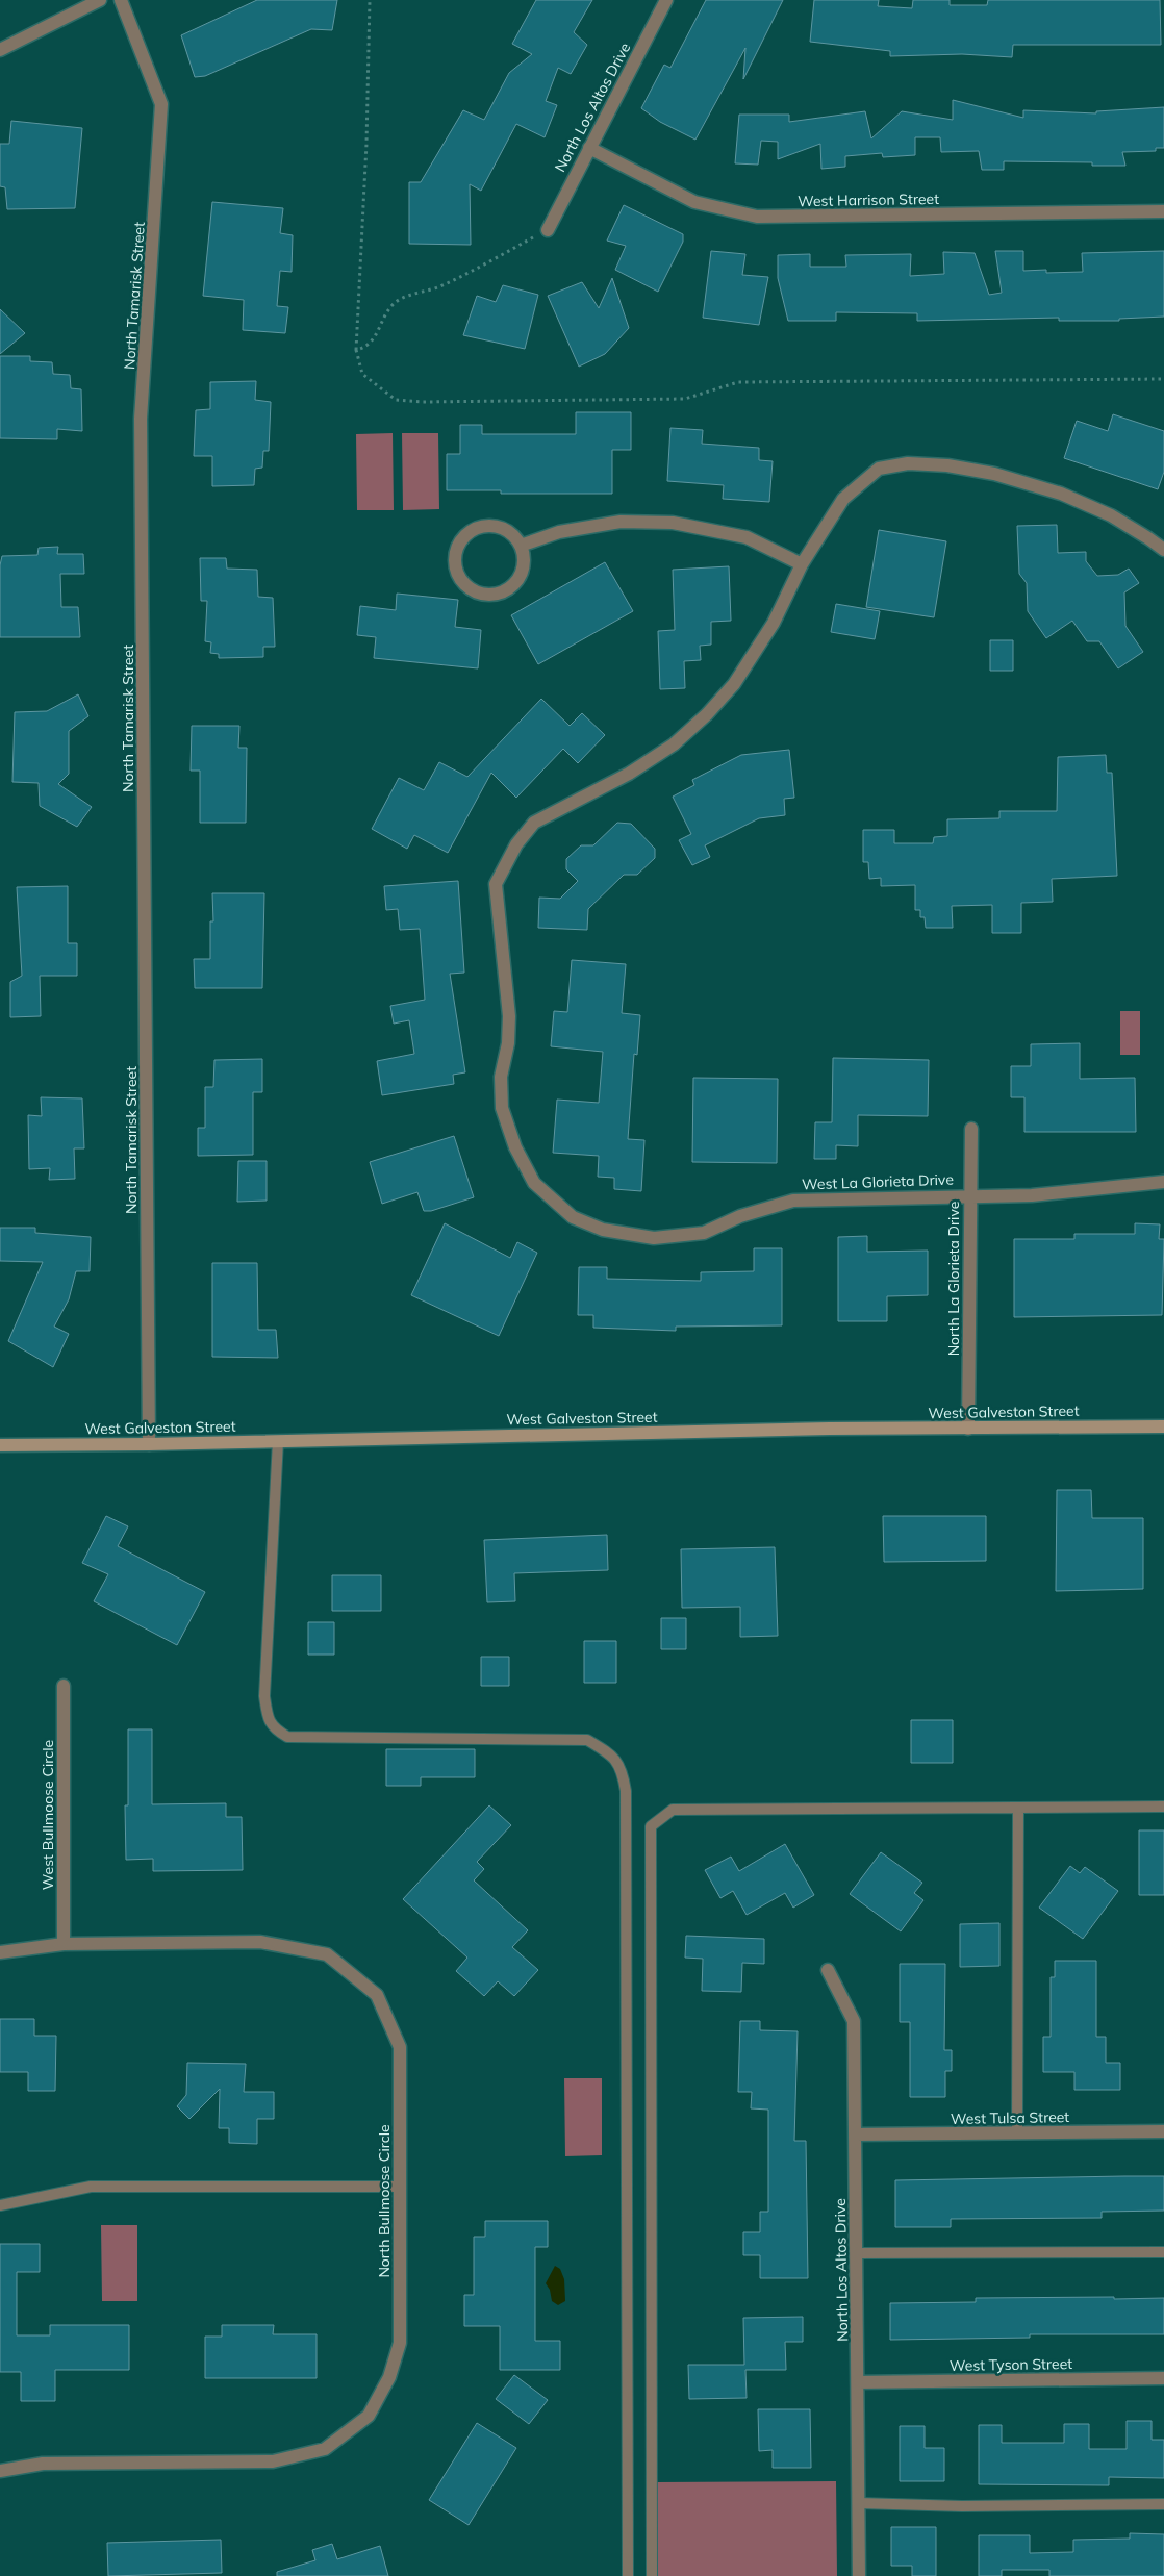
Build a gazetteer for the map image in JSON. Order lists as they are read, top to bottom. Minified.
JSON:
{"streets":{"street":["North Los Altos Drive","West Harrison Street","North Tamarisk Street","West La Glorieta Drive","North La Glorieta Drive","West Galveston Street","West Bullmoose Circle","West Tulsa Street","North Bullmoose Circle","West Tyson Street"]},"crossings":[["North Los Altos Drive","West Harrison Street"],["North Los Altos Drive","West Tulsa Street"],["North Los Altos Drive","West Tyson Street"],["North Tamarisk Street","West Galveston Street"],["West La Glorieta Drive","North La Glorieta Drive"],["North La Glorieta Drive","West Galveston Street"],["West Bullmoose Circle","North Bullmoose Circle"]]}
